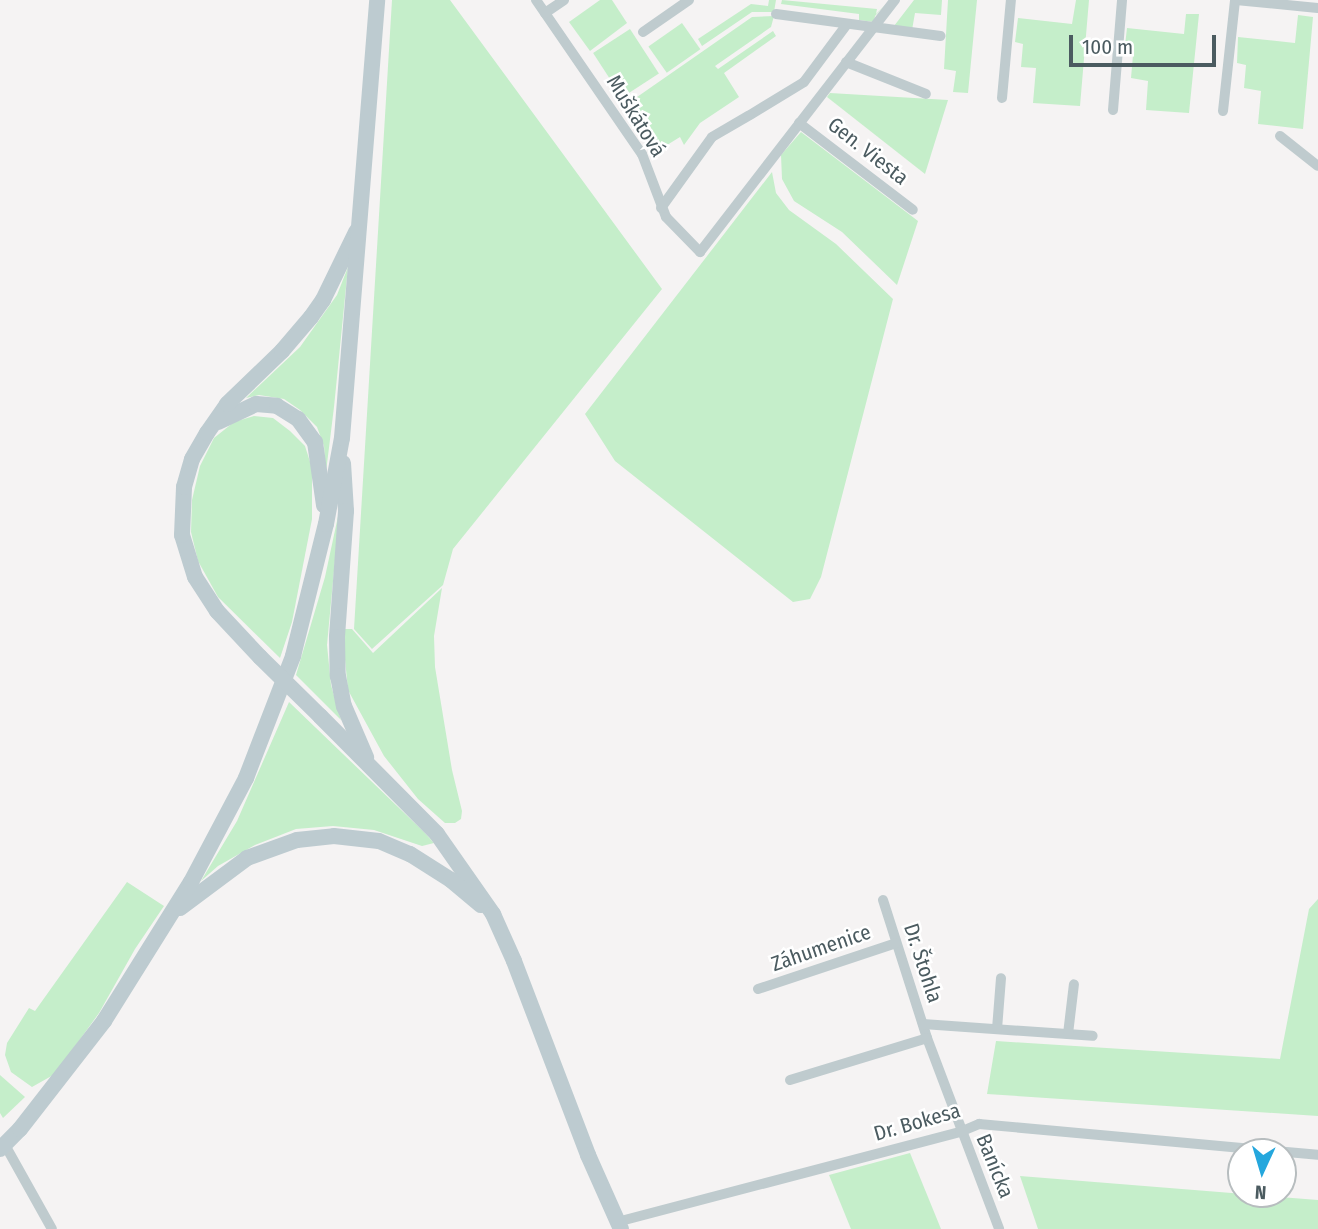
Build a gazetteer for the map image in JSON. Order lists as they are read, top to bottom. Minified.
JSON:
{"streets":{"street":["Muškátová","Gen. Viesta","Záhumenice","Dr. Štohla","Dr. Bokesa","Banícka"]},"crossings":[["Muškátová","Gen. Viesta"],["Záhumenice","Dr. Štohla"],["Dr. Štohla","Banícka"],["Dr. Bokesa","Banícka"]],"scale_bar":"100 m","north":"bottom"}
